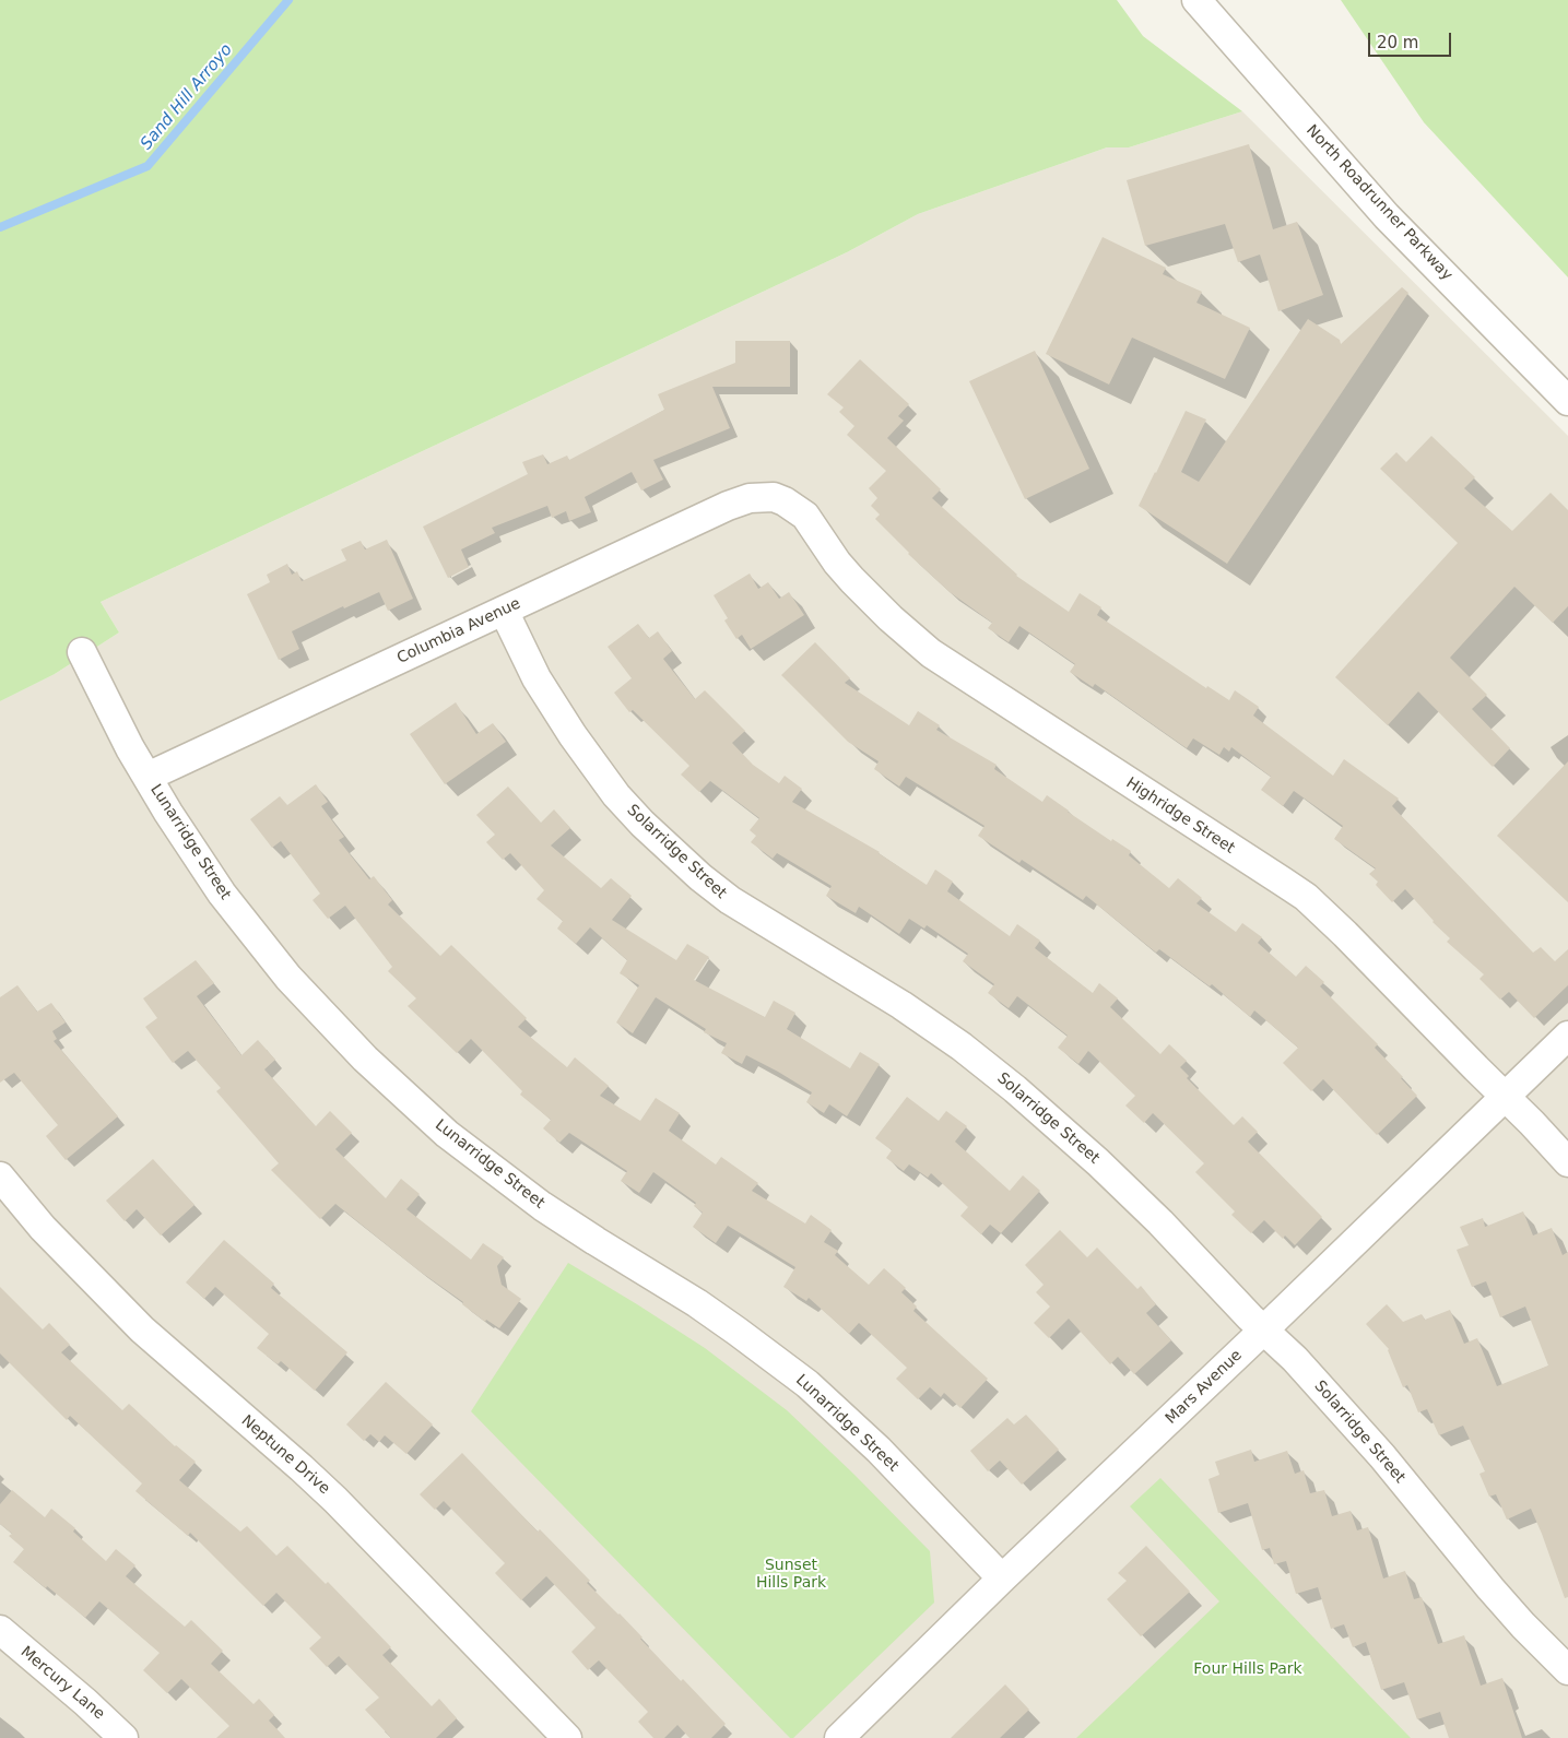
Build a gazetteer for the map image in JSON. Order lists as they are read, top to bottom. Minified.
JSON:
{"streets":{"street":["North Roadrunner Parkway","Columbia Avenue","Highridge Street","Lunarridge Street","Solarridge Street","Mars Avenue","Neptune Drive","Mercury Lane"]},"crossings":[["Columbia Avenue","Highridge Street"],["Columbia Avenue","Lunarridge Street"],["Columbia Avenue","Solarridge Street"],["Highridge Street","Mars Avenue"],["Lunarridge Street","Mars Avenue"],["Solarridge Street","Mars Avenue"]],"water":["Sand Hill Arroyo"],"parks":["Sunset Hills Park","Four Hills Park"],"scale_bar":"20 m"}
